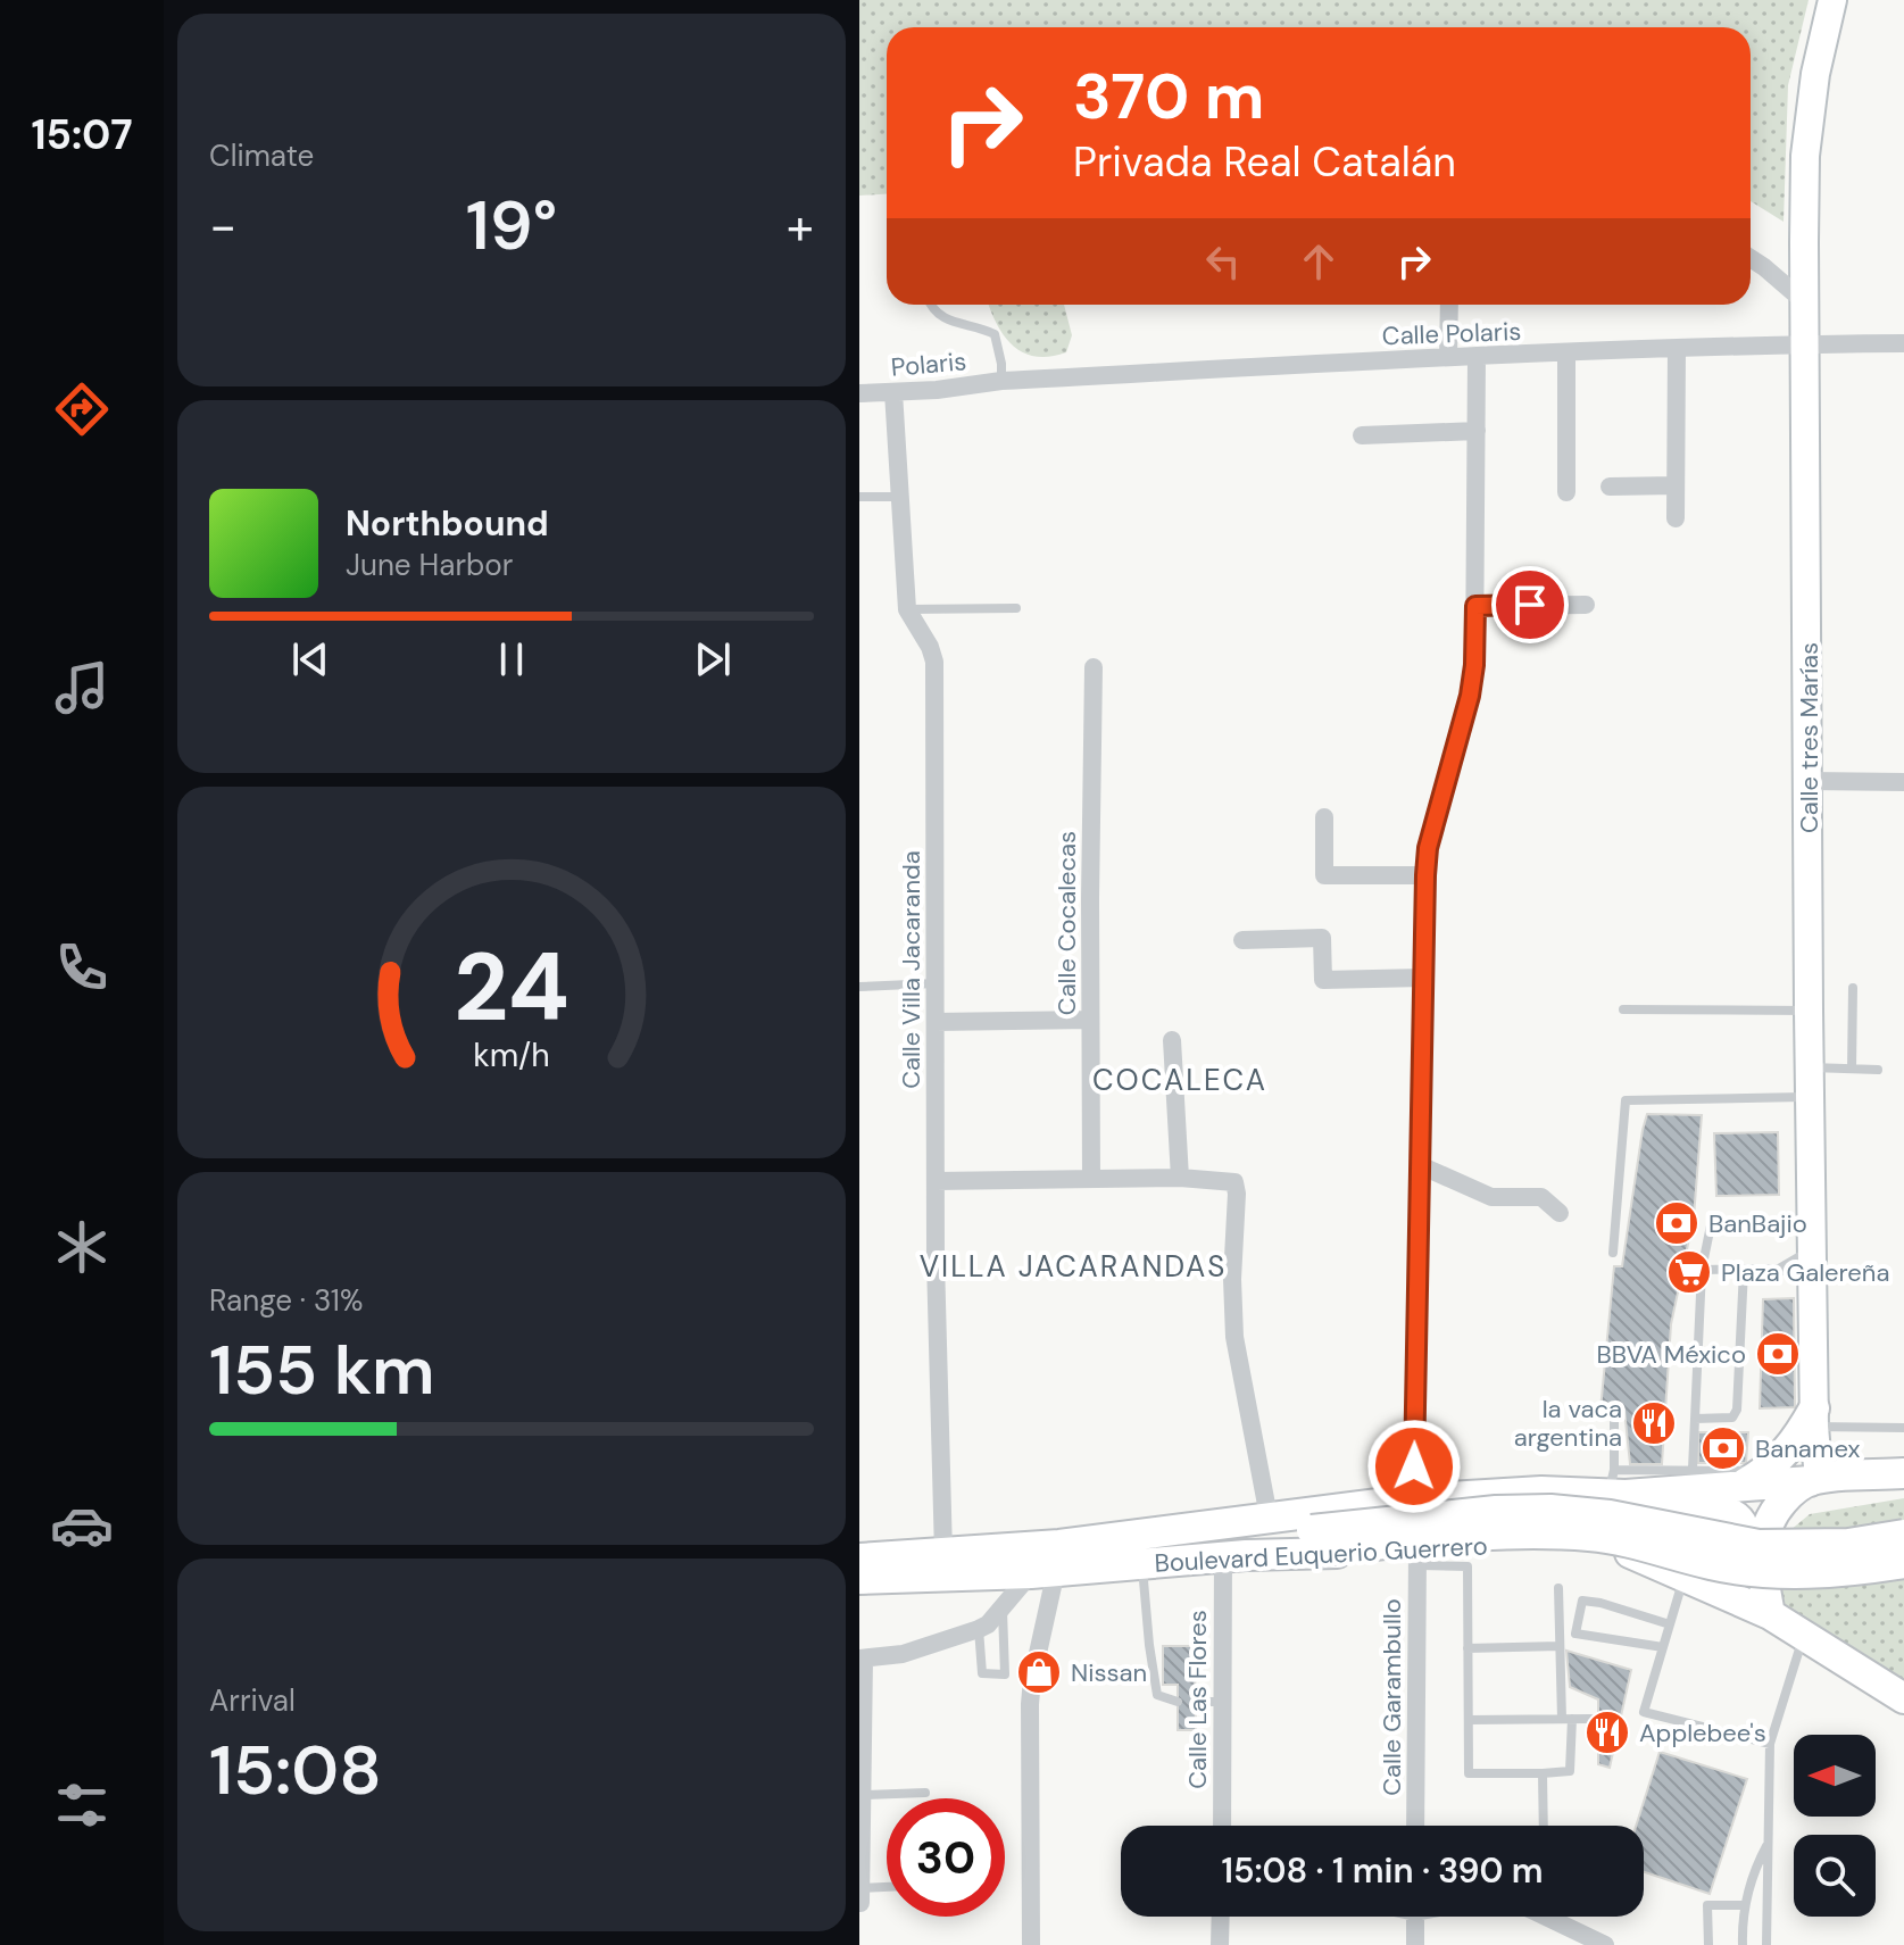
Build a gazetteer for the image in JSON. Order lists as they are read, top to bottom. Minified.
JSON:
{"streets":{"main road":["Calle tres Marías","Boulevard Euquerio Guerrero"],"street":["Calle Polaris","Polaris","Calle Cocalecas","Calle Villa Jacaranda","Calle Garambullo","Calle Las Flores"]},"crossings":[["Calle Polaris","Polaris"],["Calle Polaris","Calle tres Marías"],["Polaris","Calle Villa Jacaranda"],["Boulevard Euquerio Guerrero","Calle Garambullo"],["Boulevard Euquerio Guerrero","Calle Las Flores"]],"districts":["COCALECA","VILLA JACARANDAS"],"places":{"bank":["BanBajio","BBVA México","Banamex"],"supermarket":["Plaza Galereña"],"restaurant":["la vaca argentina","Applebee's"],"shop":["Nissan"]},"north":"left","page":{"tabs":"15:07","tile":["Climate",["Range · 31%","155 km"],["Arrival","15:08"]],"turn":["370 m","Privada Real Catalán"],"heat":["−","19°","+"],"song":["Northbound","June Harbor"],"limit":"30","trip":"15:08 · 1 min · 390 m","gauge":["24","km/h"]}}
